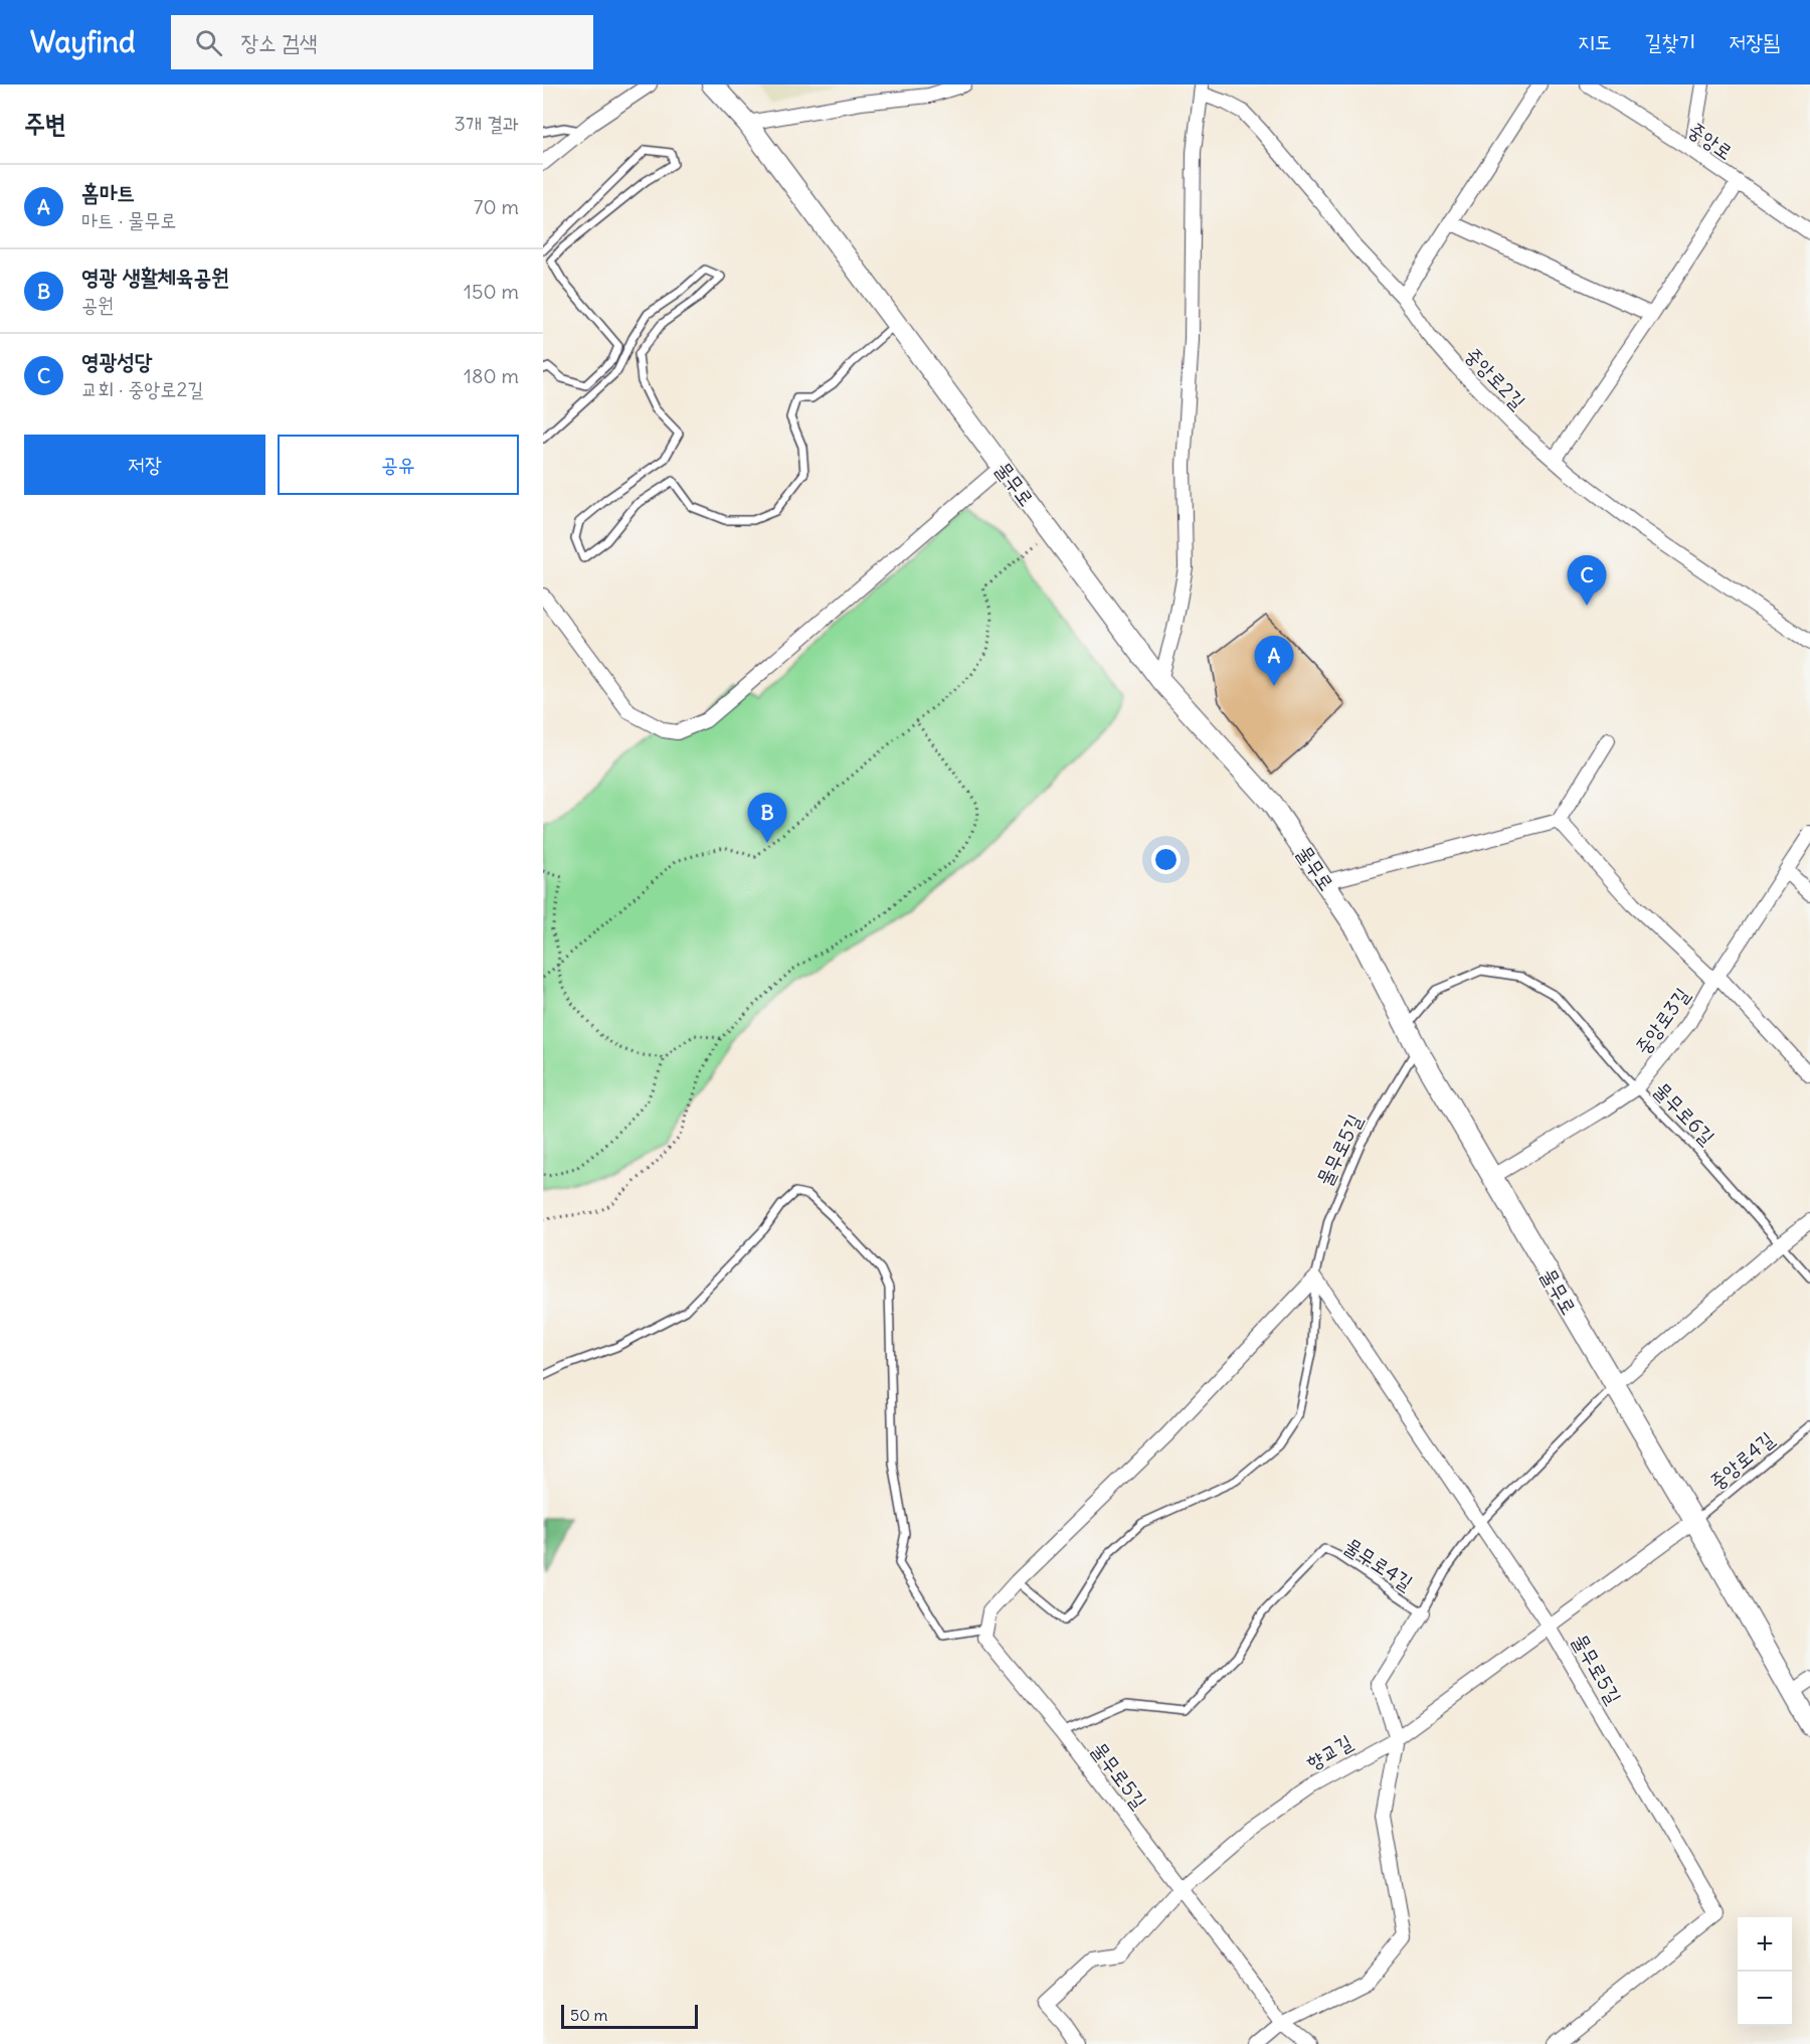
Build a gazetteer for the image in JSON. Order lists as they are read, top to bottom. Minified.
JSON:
{"streets":{"main road":["물무로"],"street":["중앙로","중앙로2길","중앙로3길","물무로5길","향교길"],"lane":["물무로6길","중앙로4길","물무로4길"]},"crossings":[["중앙로2길","물무로"],["물무로","중앙로3길"],["물무로","물무로6길"],["물무로","물무로5길"],["물무로","중앙로4길"],["물무로","물무로4길"],["물무로","향교길"],["중앙로3길","물무로6길"],["물무로5길","물무로4길"],["물무로5길","향교길"],["중앙로4길","향교길"]],"scale_bar":"50 m","page":{"header":"Wayfind","search":"장소 검색","nav":["지도","길찾기","저장됨"],"heading":["주변","3개 결과"],"list":[{"mark":"A","name":"홈마트","note":"마트 · 물무로","value":"70 m"},{"mark":"B","name":"영광 생활체육공원","note":"공원","value":"150 m"},{"mark":"C","name":"영광성당","note":"교회 · 중앙로2길","value":"180 m"}],"buttons":["저장","공유"],"pins":["C","A","B"],"map_buttons":["+","−"],"scale":"50 m"}}
